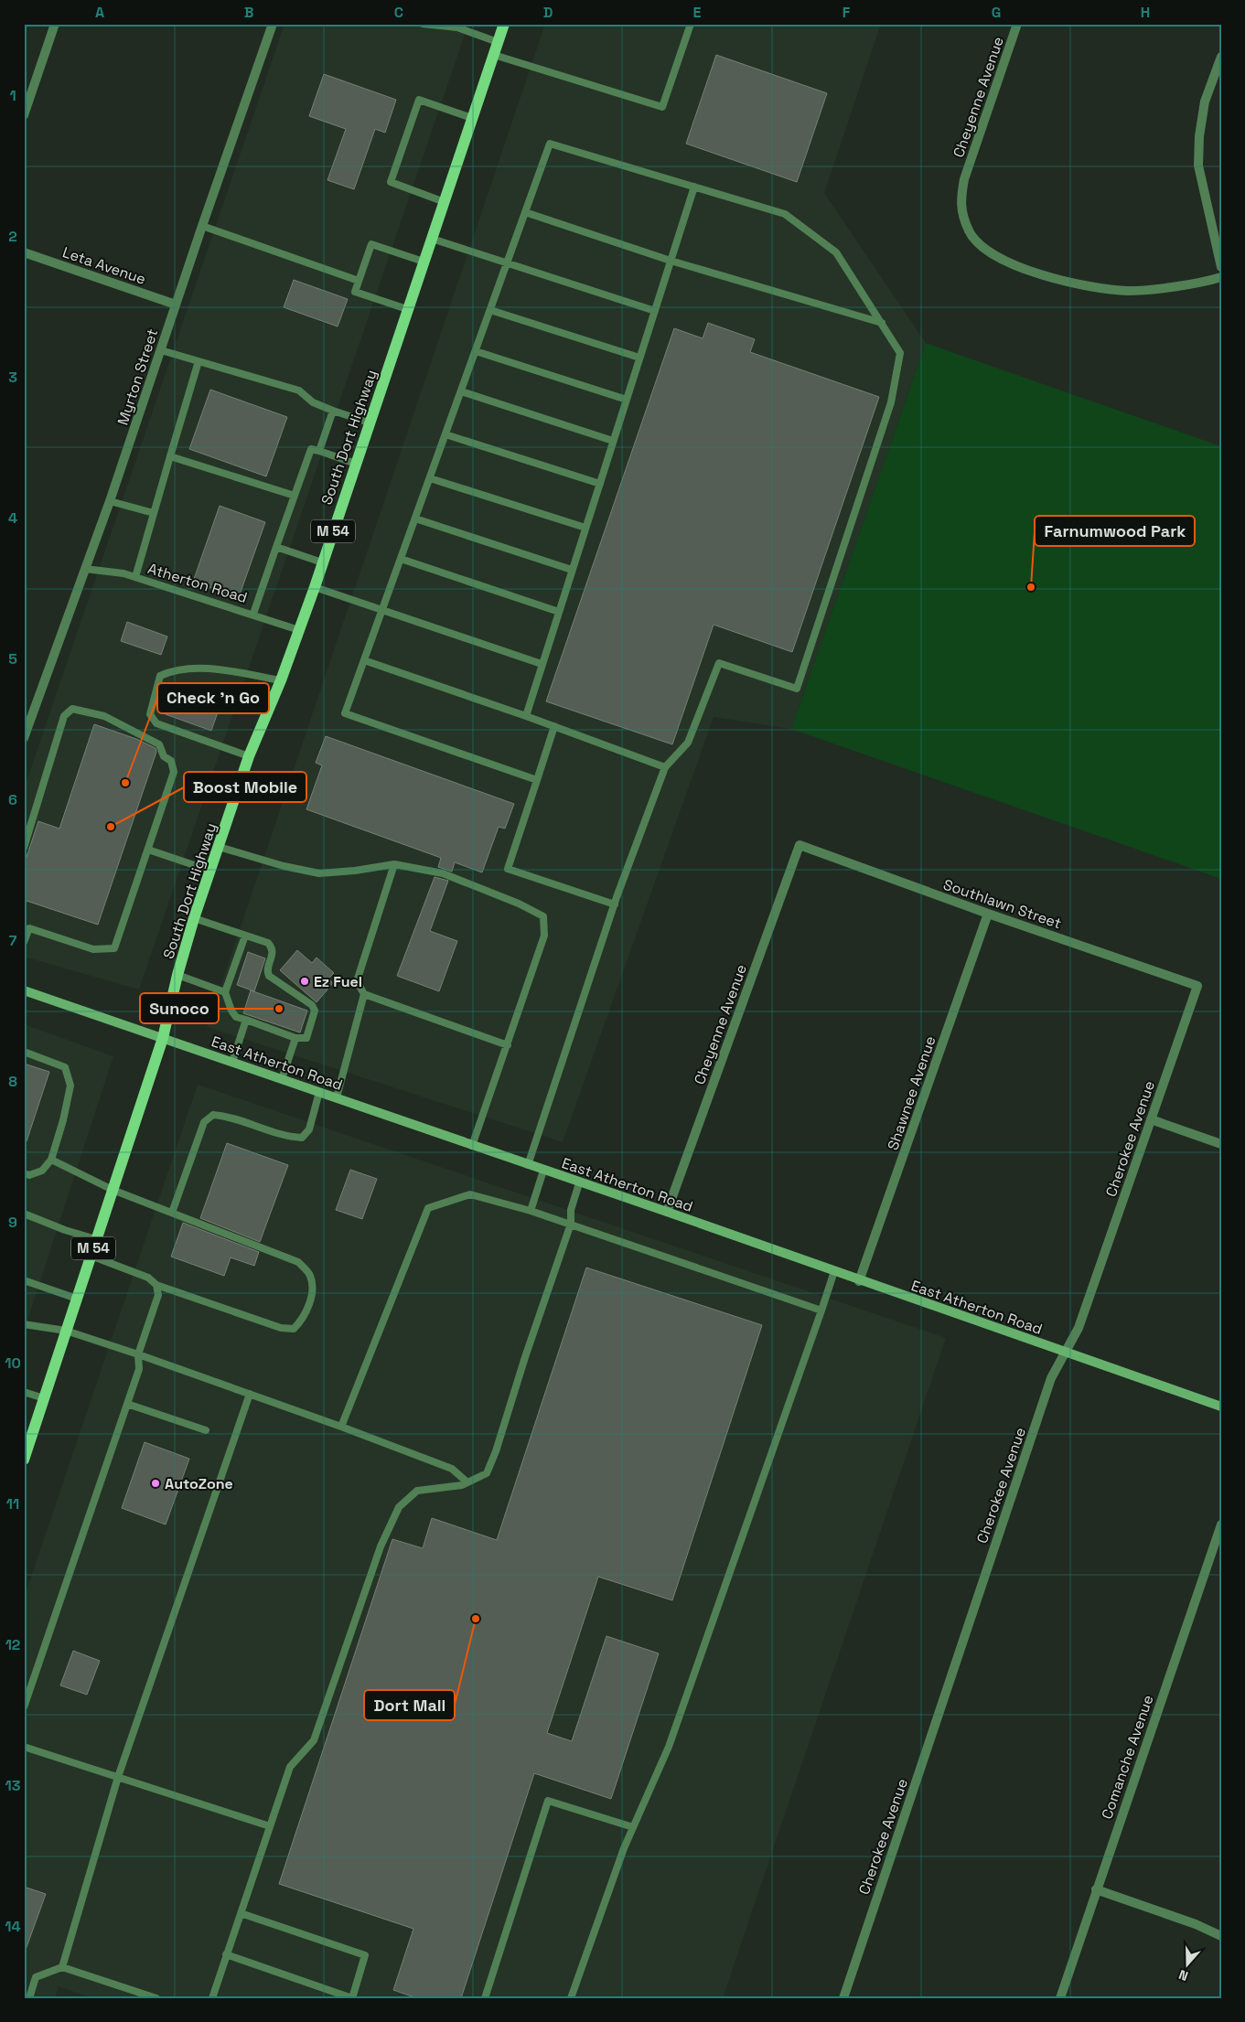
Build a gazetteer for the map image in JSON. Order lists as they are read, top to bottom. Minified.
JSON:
{"streets":{"main road":["South Dort Highway","M 54"],"street":["Cheyenne Avenue","Leta Avenue","Myrton Street","Southlawn Street","East Atherton Road","Shawnee Avenue","Cherokee Avenue","Comanche Avenue"],"lane":["Atherton Road"]},"crossings":[["Cheyenne Avenue","Southlawn Street"],["Cheyenne Avenue","East Atherton Road"],["Leta Avenue","Myrton Street"],["Myrton Street","Atherton Road"],["South Dort Highway","Atherton Road"],["South Dort Highway","East Atherton Road"],["Southlawn Street","Shawnee Avenue"],["Southlawn Street","Cherokee Avenue"],["East Atherton Road","Shawnee Avenue"],["East Atherton Road","Cherokee Avenue"]],"places":["Farnumwood Park","Check 'n Go","Boost Mobile","Ez Fuel","Sunoco","AutoZone","Dort Mall"],"north":"bottom","grid":{"columns":["A","B","C","D","E","F","G","H"],"rows":["1","2","3","4","5","6","7","8","9","10","11","12","13","14"]}}
